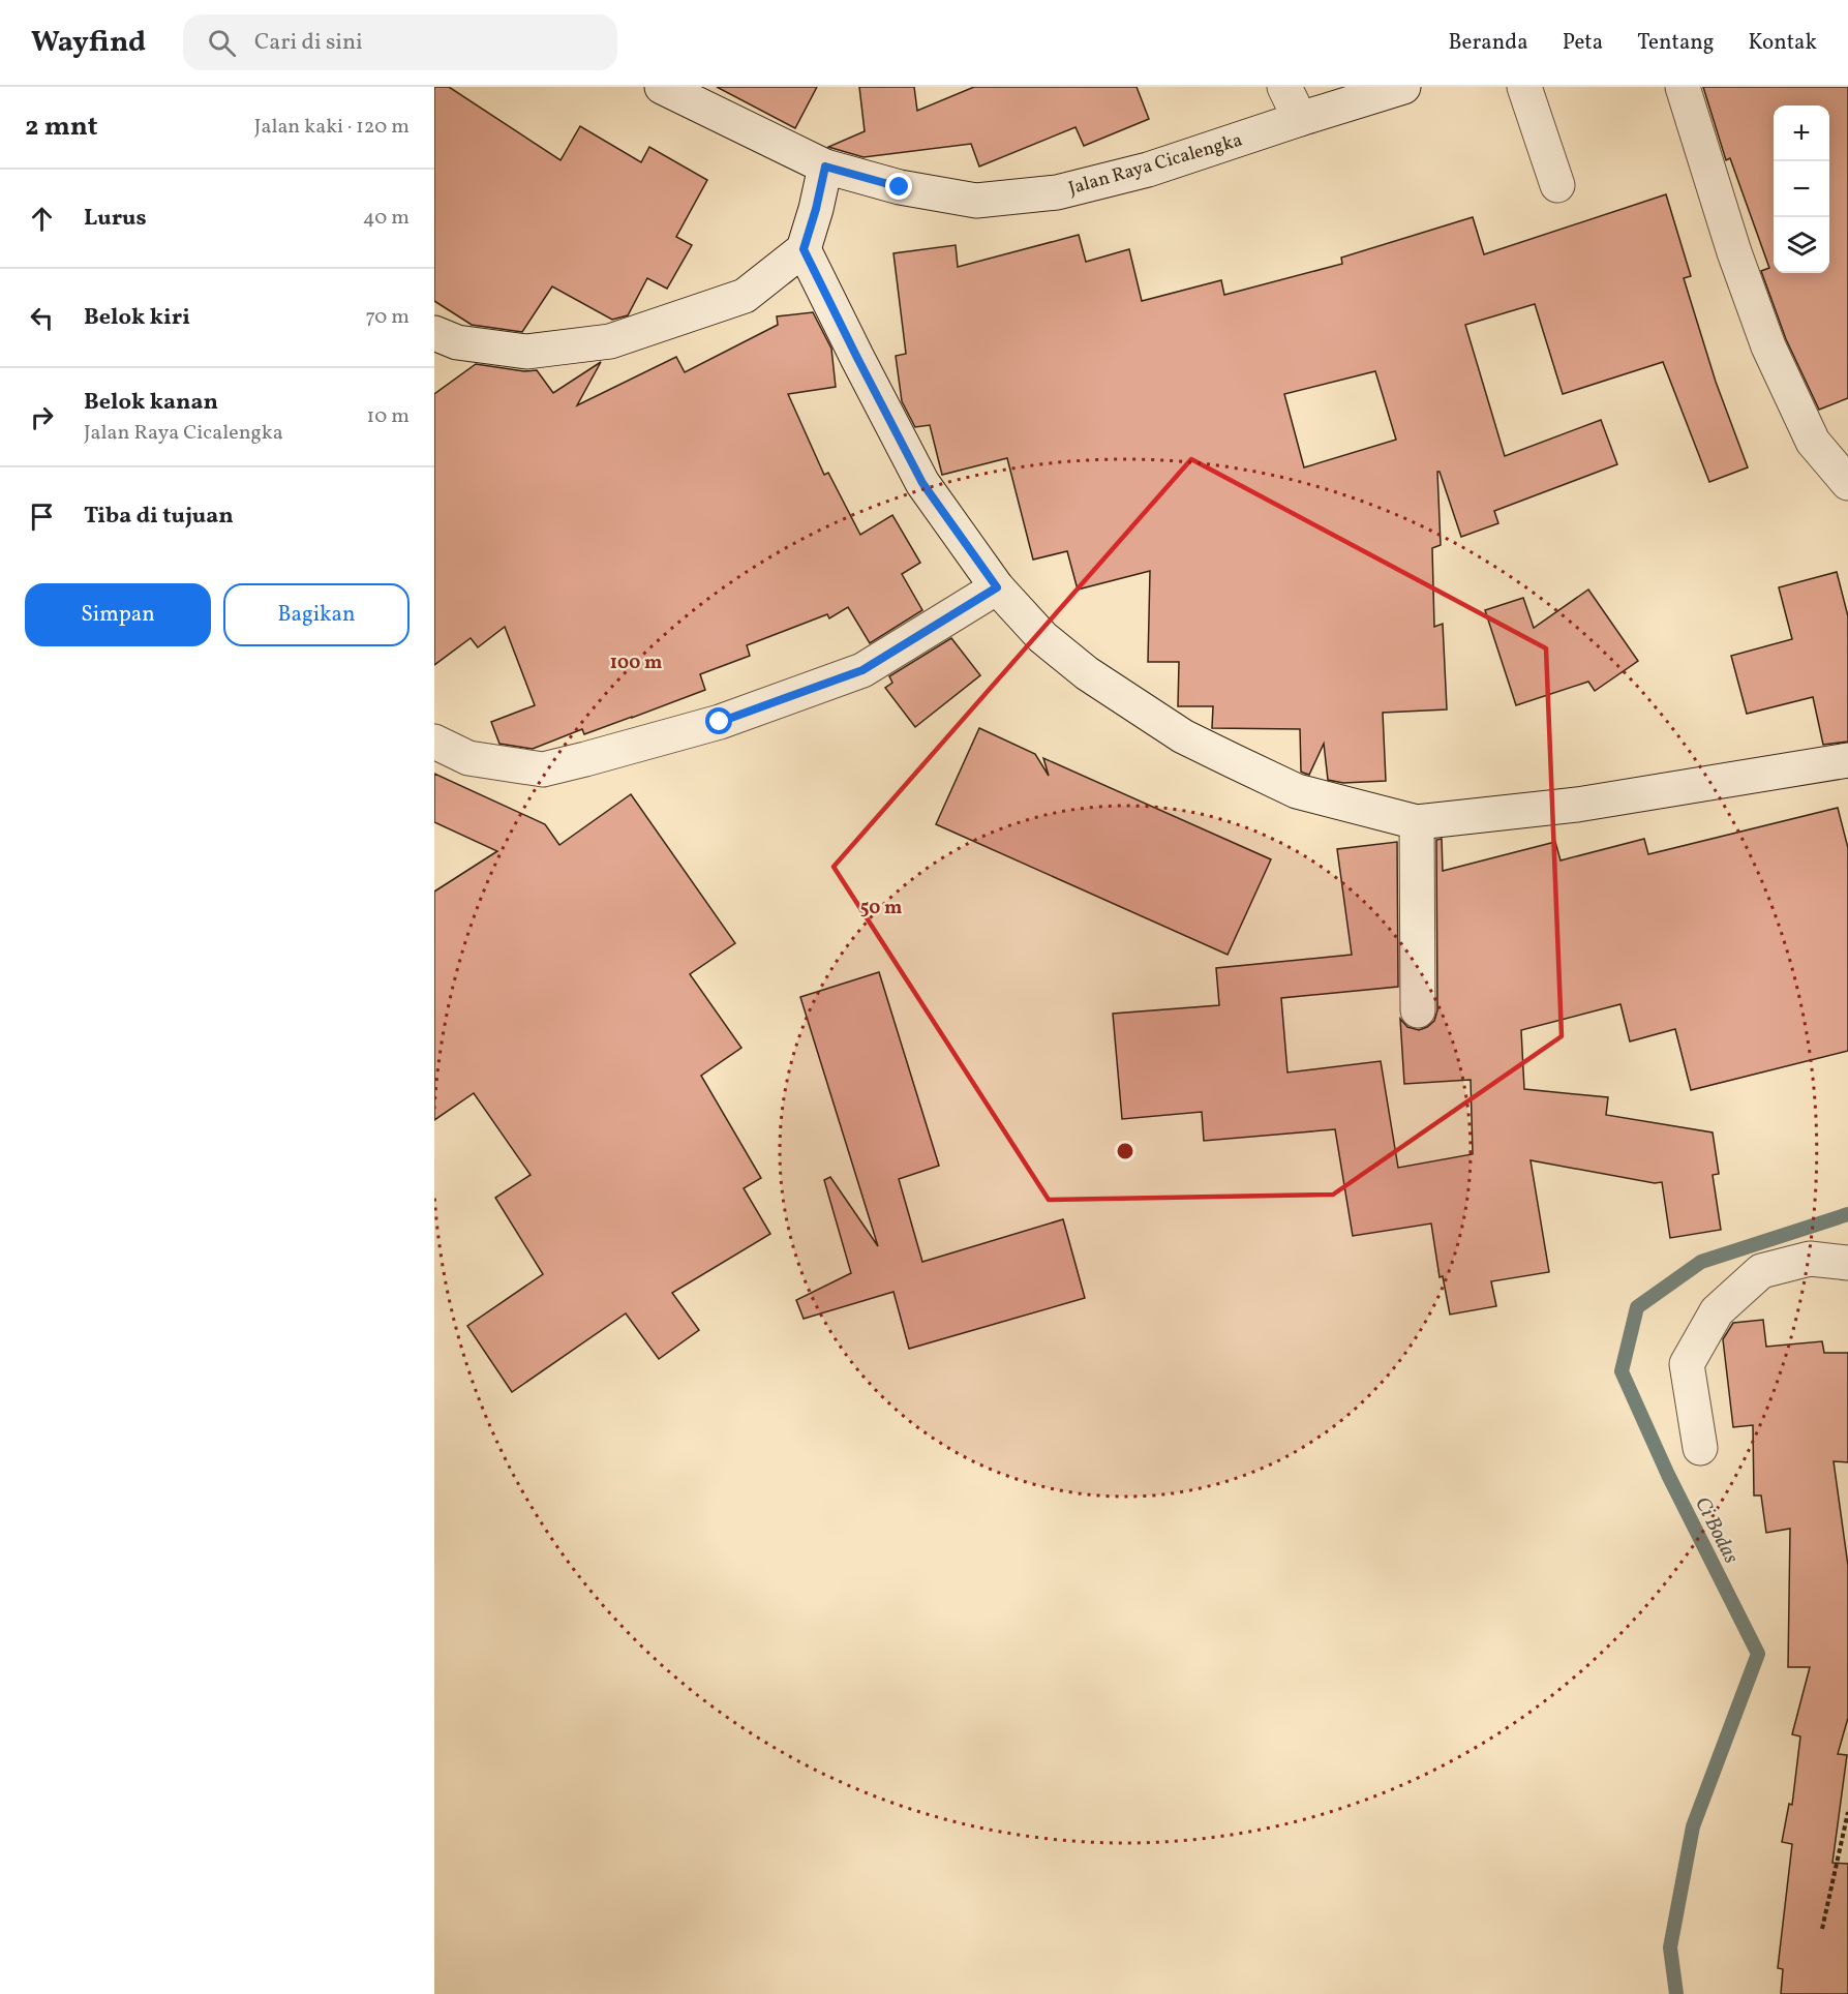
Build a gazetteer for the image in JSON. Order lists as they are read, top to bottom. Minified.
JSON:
{"streets":{"street":["Jalan Raya Cicalengka"]},"water":["Ci Bodas"],"page":{"header":"Wayfind","search":"Cari di sini","nav":["Beranda","Peta","Tentang","Kontak"],"heading":["2 mnt","Jalan kaki · 120 m"],"map_buttons":["+","−"],"list":[["Lurus","40 m"],["Belok kiri","70 m"],["Belok kanan","Jalan Raya Cicalengka","10 m"],"Tiba di tujuan"],"buttons":["Simpan","Bagikan"]},"rings":["100 m","50 m"]}
